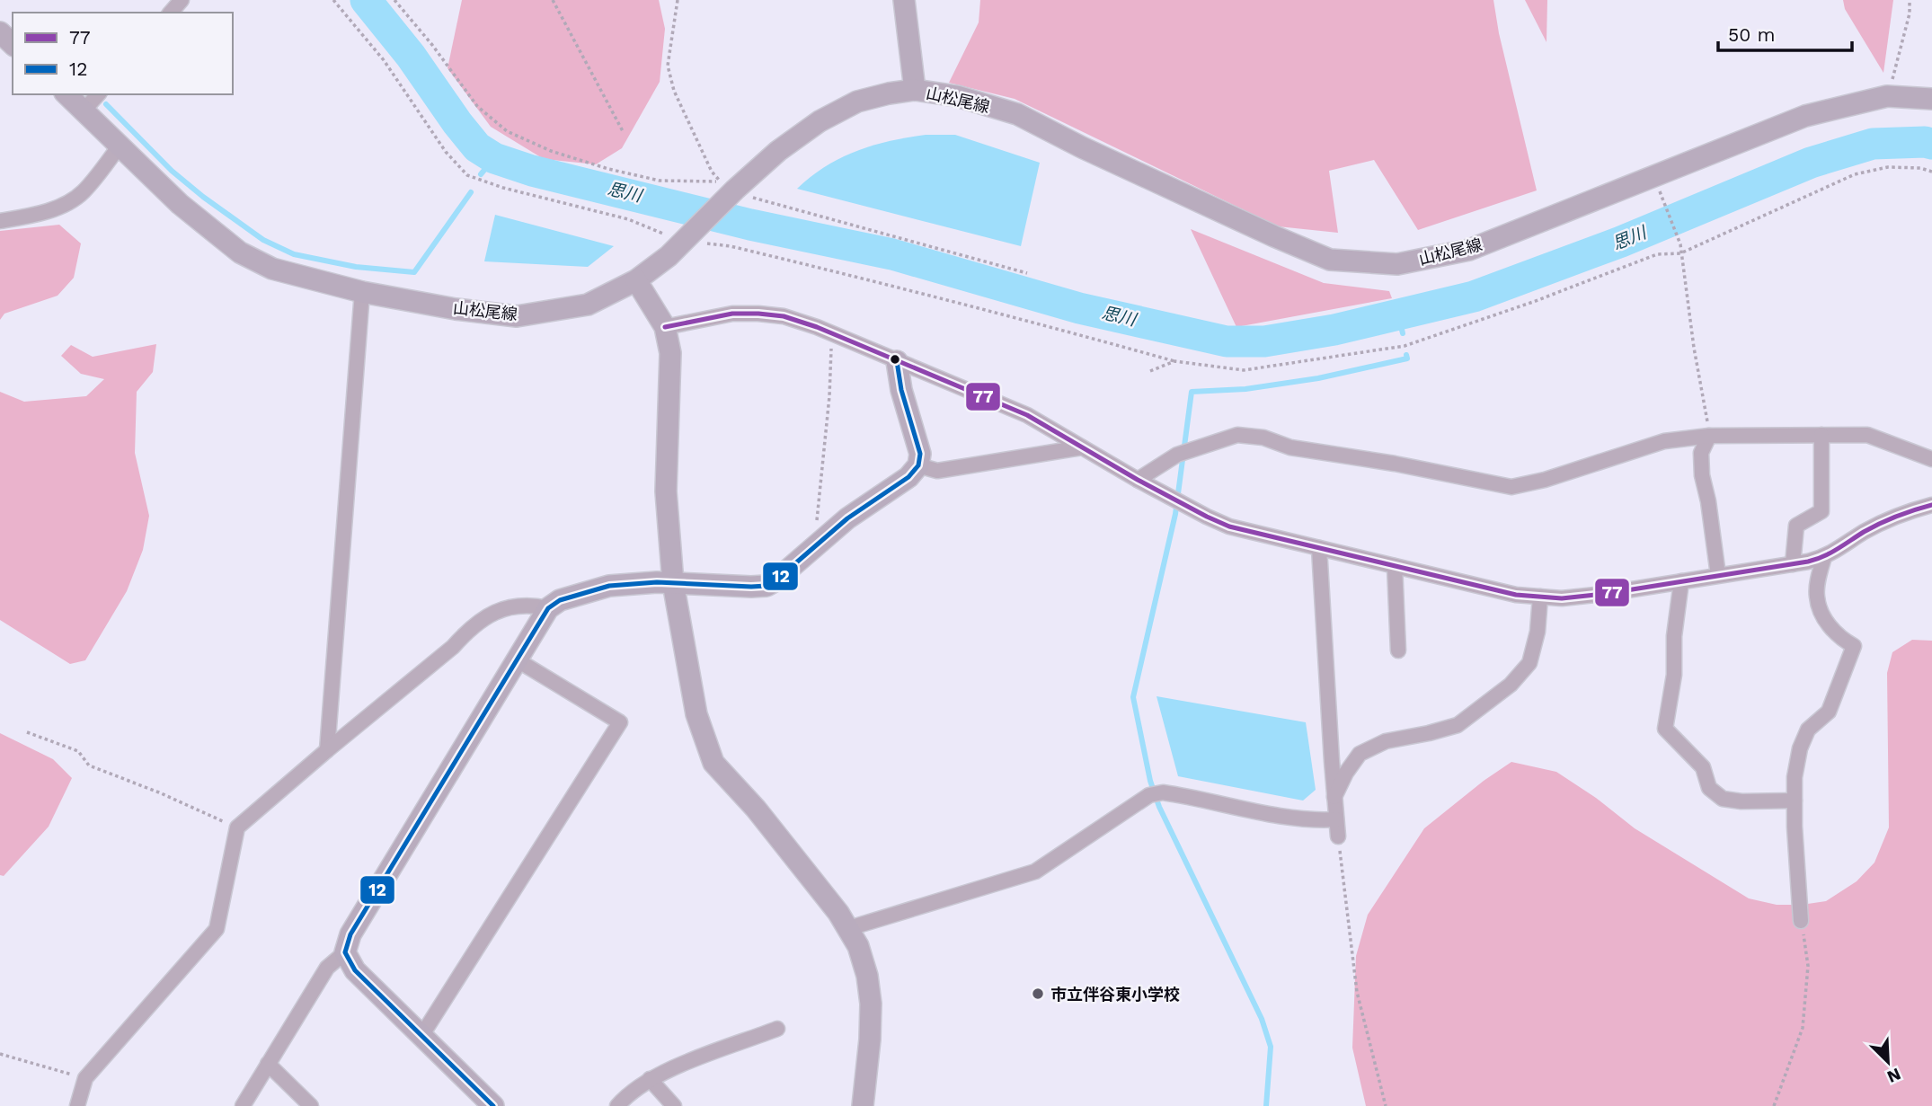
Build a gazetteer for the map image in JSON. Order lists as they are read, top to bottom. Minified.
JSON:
{"streets":{"street":["山松尾線"]},"water":["思川"],"places":["市立伴谷東小学校"],"lines":["transit line 77","transit line 12"],"legend":["77","12"],"scale_bar":"50 m","north":"bottom right"}
